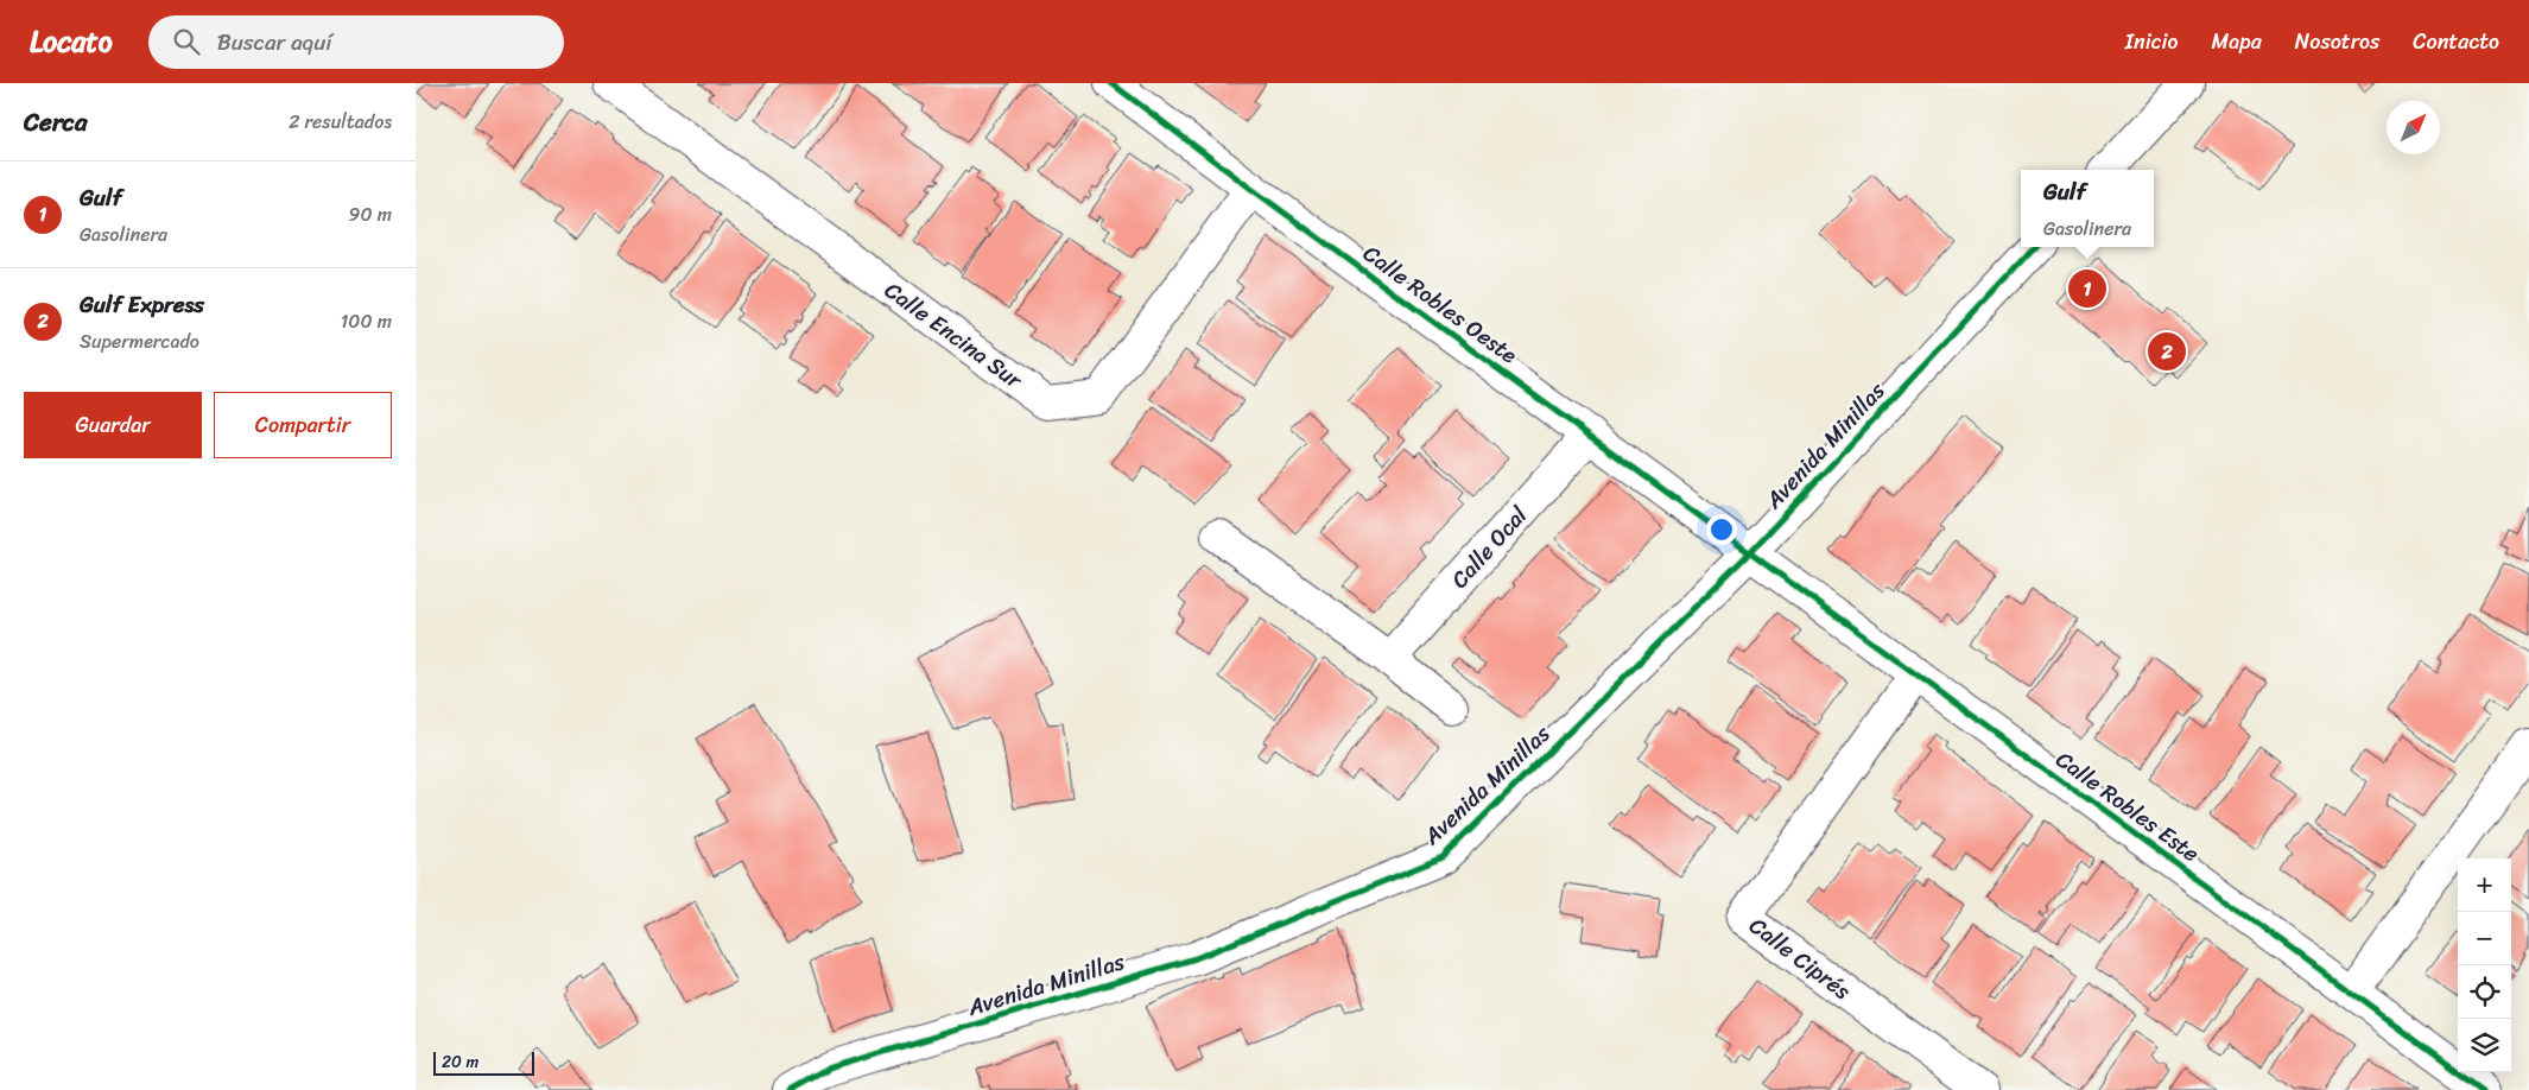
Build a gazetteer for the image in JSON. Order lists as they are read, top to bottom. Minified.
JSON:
{"streets":{"street":["Calle Robles Oeste","Calle Encina Sur","Avenida Minillas","Calle Ocal","Calle Robles Este","Calle Ciprés"]},"crossings":[["Calle Robles Oeste","Calle Encina Sur"],["Calle Robles Oeste","Avenida Minillas"],["Calle Robles Oeste","Calle Ocal"],["Calle Robles Oeste","Calle Robles Este"],["Avenida Minillas","Calle Robles Este"],["Calle Robles Este","Calle Ciprés"]],"scale_bar":"20 m","north":"top right","page":{"header":"Locato","search":"Buscar aquí","nav":["Inicio","Mapa","Nosotros","Contacto"],"heading":["Cerca","2 resultados"],"list":[{"mark":"1","name":"Gulf","note":"Gasolinera","value":"90 m"},{"mark":"2","name":"Gulf Express","note":"Supermercado","value":"100 m"}],"popup":["Gulf","Gasolinera"],"pins":["1","2"],"buttons":["Guardar","Compartir"],"map_buttons":["+","−"],"scale":"20 m"}}
